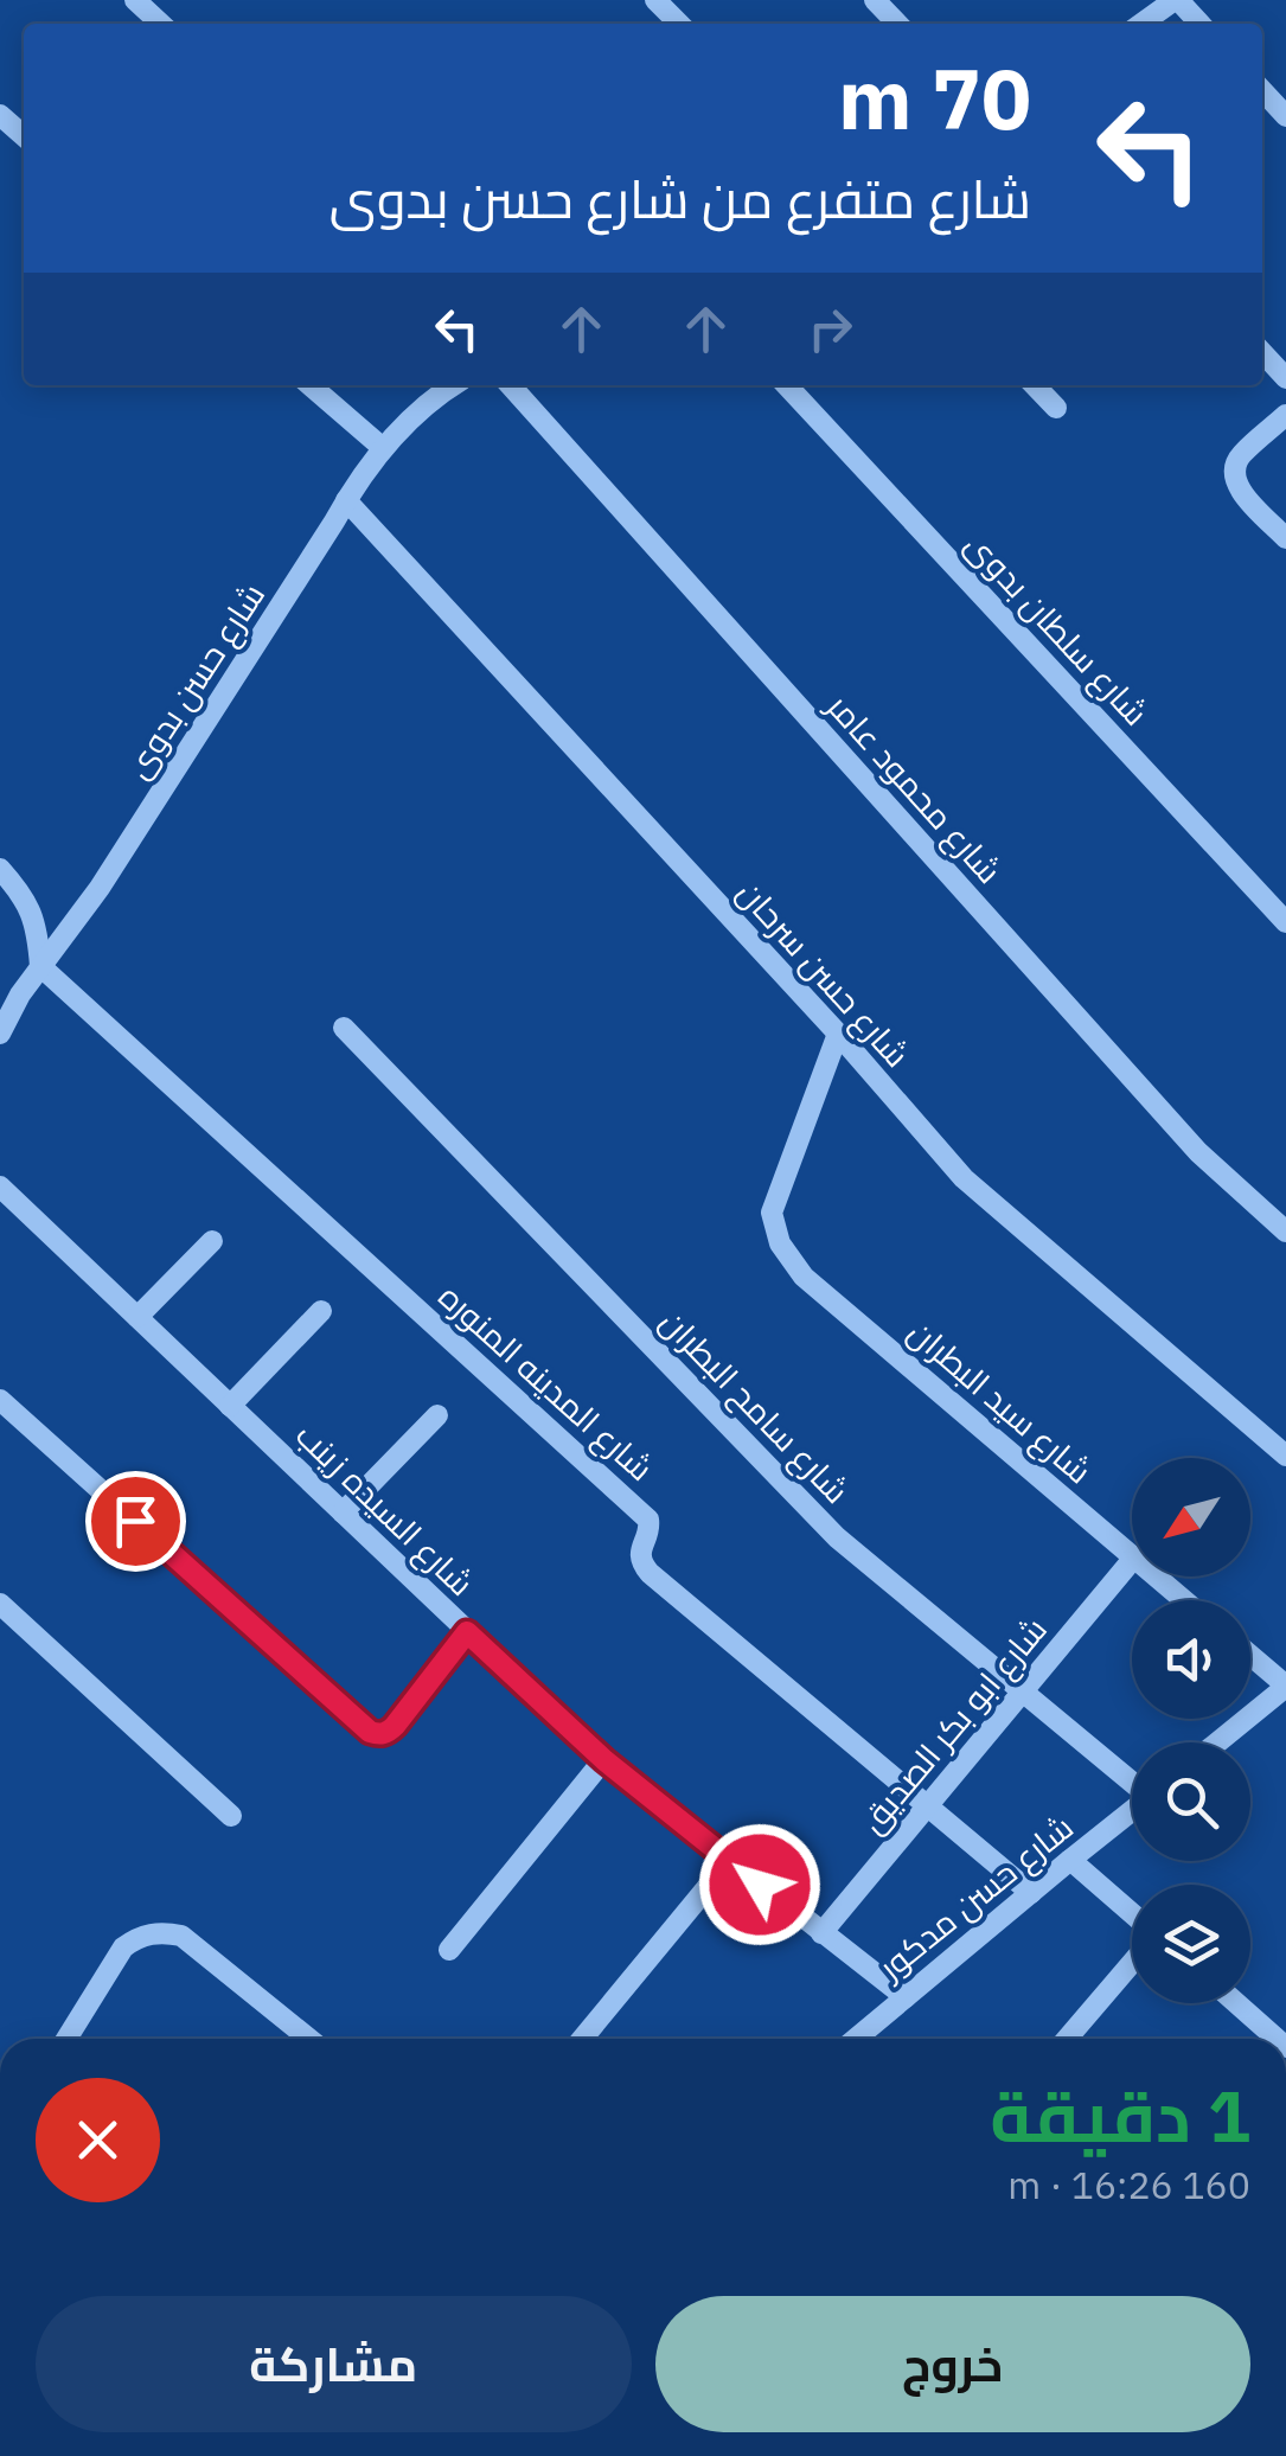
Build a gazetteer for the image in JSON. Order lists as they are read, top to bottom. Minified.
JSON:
{"streets":{"street":["شارع سلطان بدوى","شارع حسن بدوى","شارع محمود عامر","شارع حسن سرحان","شارع المدينه المنوره","شارع سيد البطران","شارع سامح البطران","شارع السيده زينب","شارع ابو بكر الصديق","شارع حسن مدكور"]},"crossings":[["شارع حسن بدوى","شارع حسن سرحان"],["شارع حسن بدوى","شارع المدينه المنوره"],["شارع حسن سرحان","شارع سيد البطران"],["شارع المدينه المنوره","شارع ابو بكر الصديق"],["شارع المدينه المنوره","شارع حسن مدكور"],["شارع سامح البطران","شارع ابو بكر الصديق"],["شارع السيده زينب","شارع ابو بكر الصديق"],["شارع السيده زينب","شارع حسن مدكور"]],"north":"bottom left","page":{"turn":["70 m","شارع متفرع من شارع حسن بدوى"],"heading":["1 دقيقة","160 m · 16:26"],"buttons":["خروج","مشاركة"]}}
